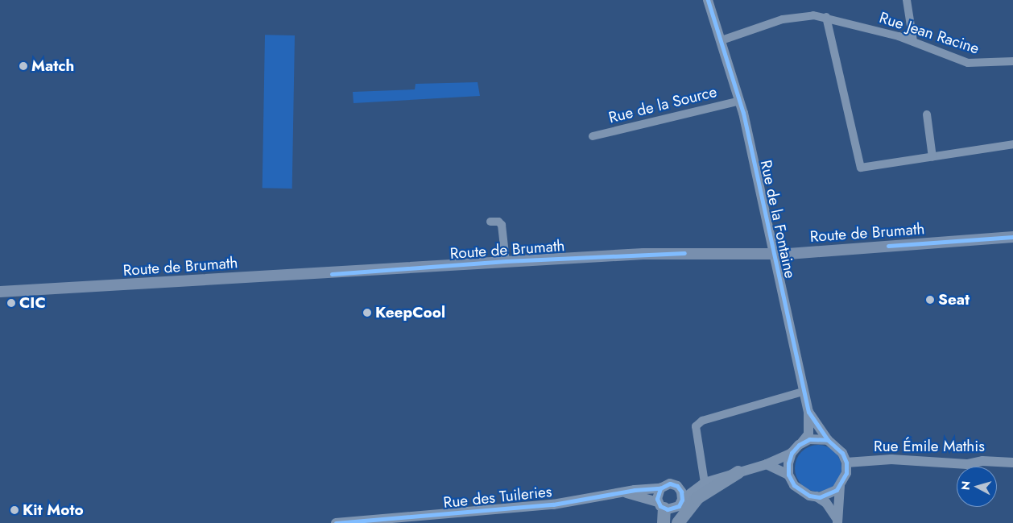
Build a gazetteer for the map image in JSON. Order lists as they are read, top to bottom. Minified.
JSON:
{"streets":{"main road":["Route de Brumath"],"street":["Rue Jean Racine","Rue de la Source","Rue de la Fontaine","Rue Émile Mathis","Rue des Tuileries"]},"crossings":[["Rue Jean Racine","Rue de la Fontaine"],["Rue de la Source","Rue de la Fontaine"],["Rue de la Fontaine","Route de Brumath"],["Rue de la Fontaine","Rue Émile Mathis"],["Rue de la Fontaine","Rue des Tuileries"],["Rue Émile Mathis","Rue des Tuileries"]],"places":["Match","Seat","CIC","KeepCool","Kit Moto"],"north":"left"}
